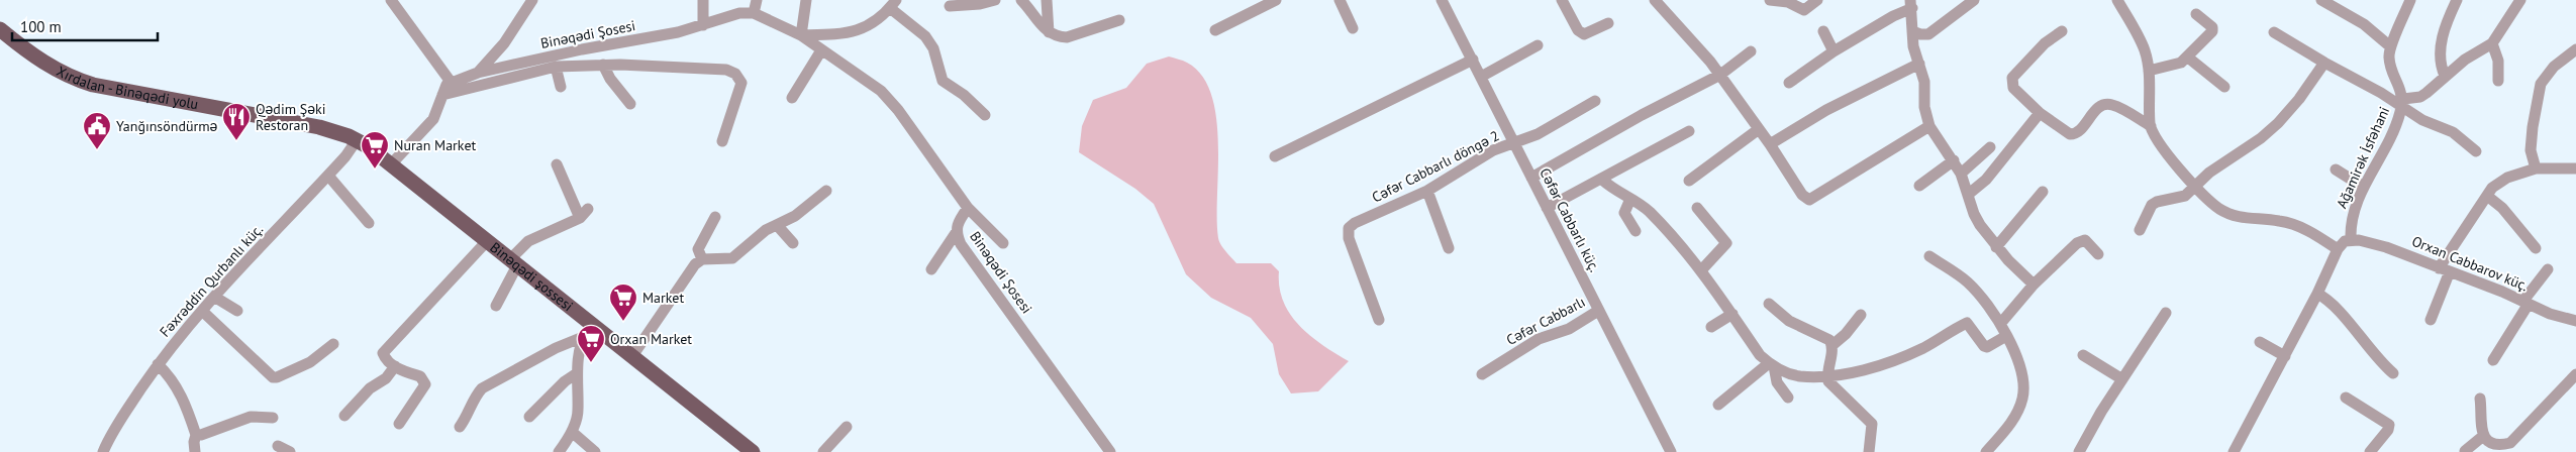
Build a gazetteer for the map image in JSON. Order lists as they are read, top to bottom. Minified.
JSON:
{"streets":{"main road":["Xırdalan - Binəqədi yolu","Binəqədi şossesi"],"street":["Binəqədi Şosesi","Ağamirək İsfəhani","Cəfər Cabbarlı döngə 2","Cəfər Cabbarlı küç.","Orxan Cabbarov küç.","Fəxrəddin Qurbanlı küç.","Cəfər Cabbarlı"]},"crossings":[["Xırdalan - Binəqədi yolu","Binəqədi şossesi"],["Xırdalan - Binəqədi yolu","Fəxrəddin Qurbanlı küç."],["Ağamirək İsfəhani","Orxan Cabbarov küç."],["Cəfər Cabbarlı döngə 2","Cəfər Cabbarlı küç."],["Cəfər Cabbarlı küç.","Cəfər Cabbarlı"],["Binəqədi şossesi","Fəxrəddin Qurbanlı küç."]],"places":{"restaurant":["Qədim Şəki Restoran"],"public building":["Yanğınsöndürmə"],"supermarket":["Nuran Market","Market","Orxan Market"]},"scale_bar":"100 m"}
